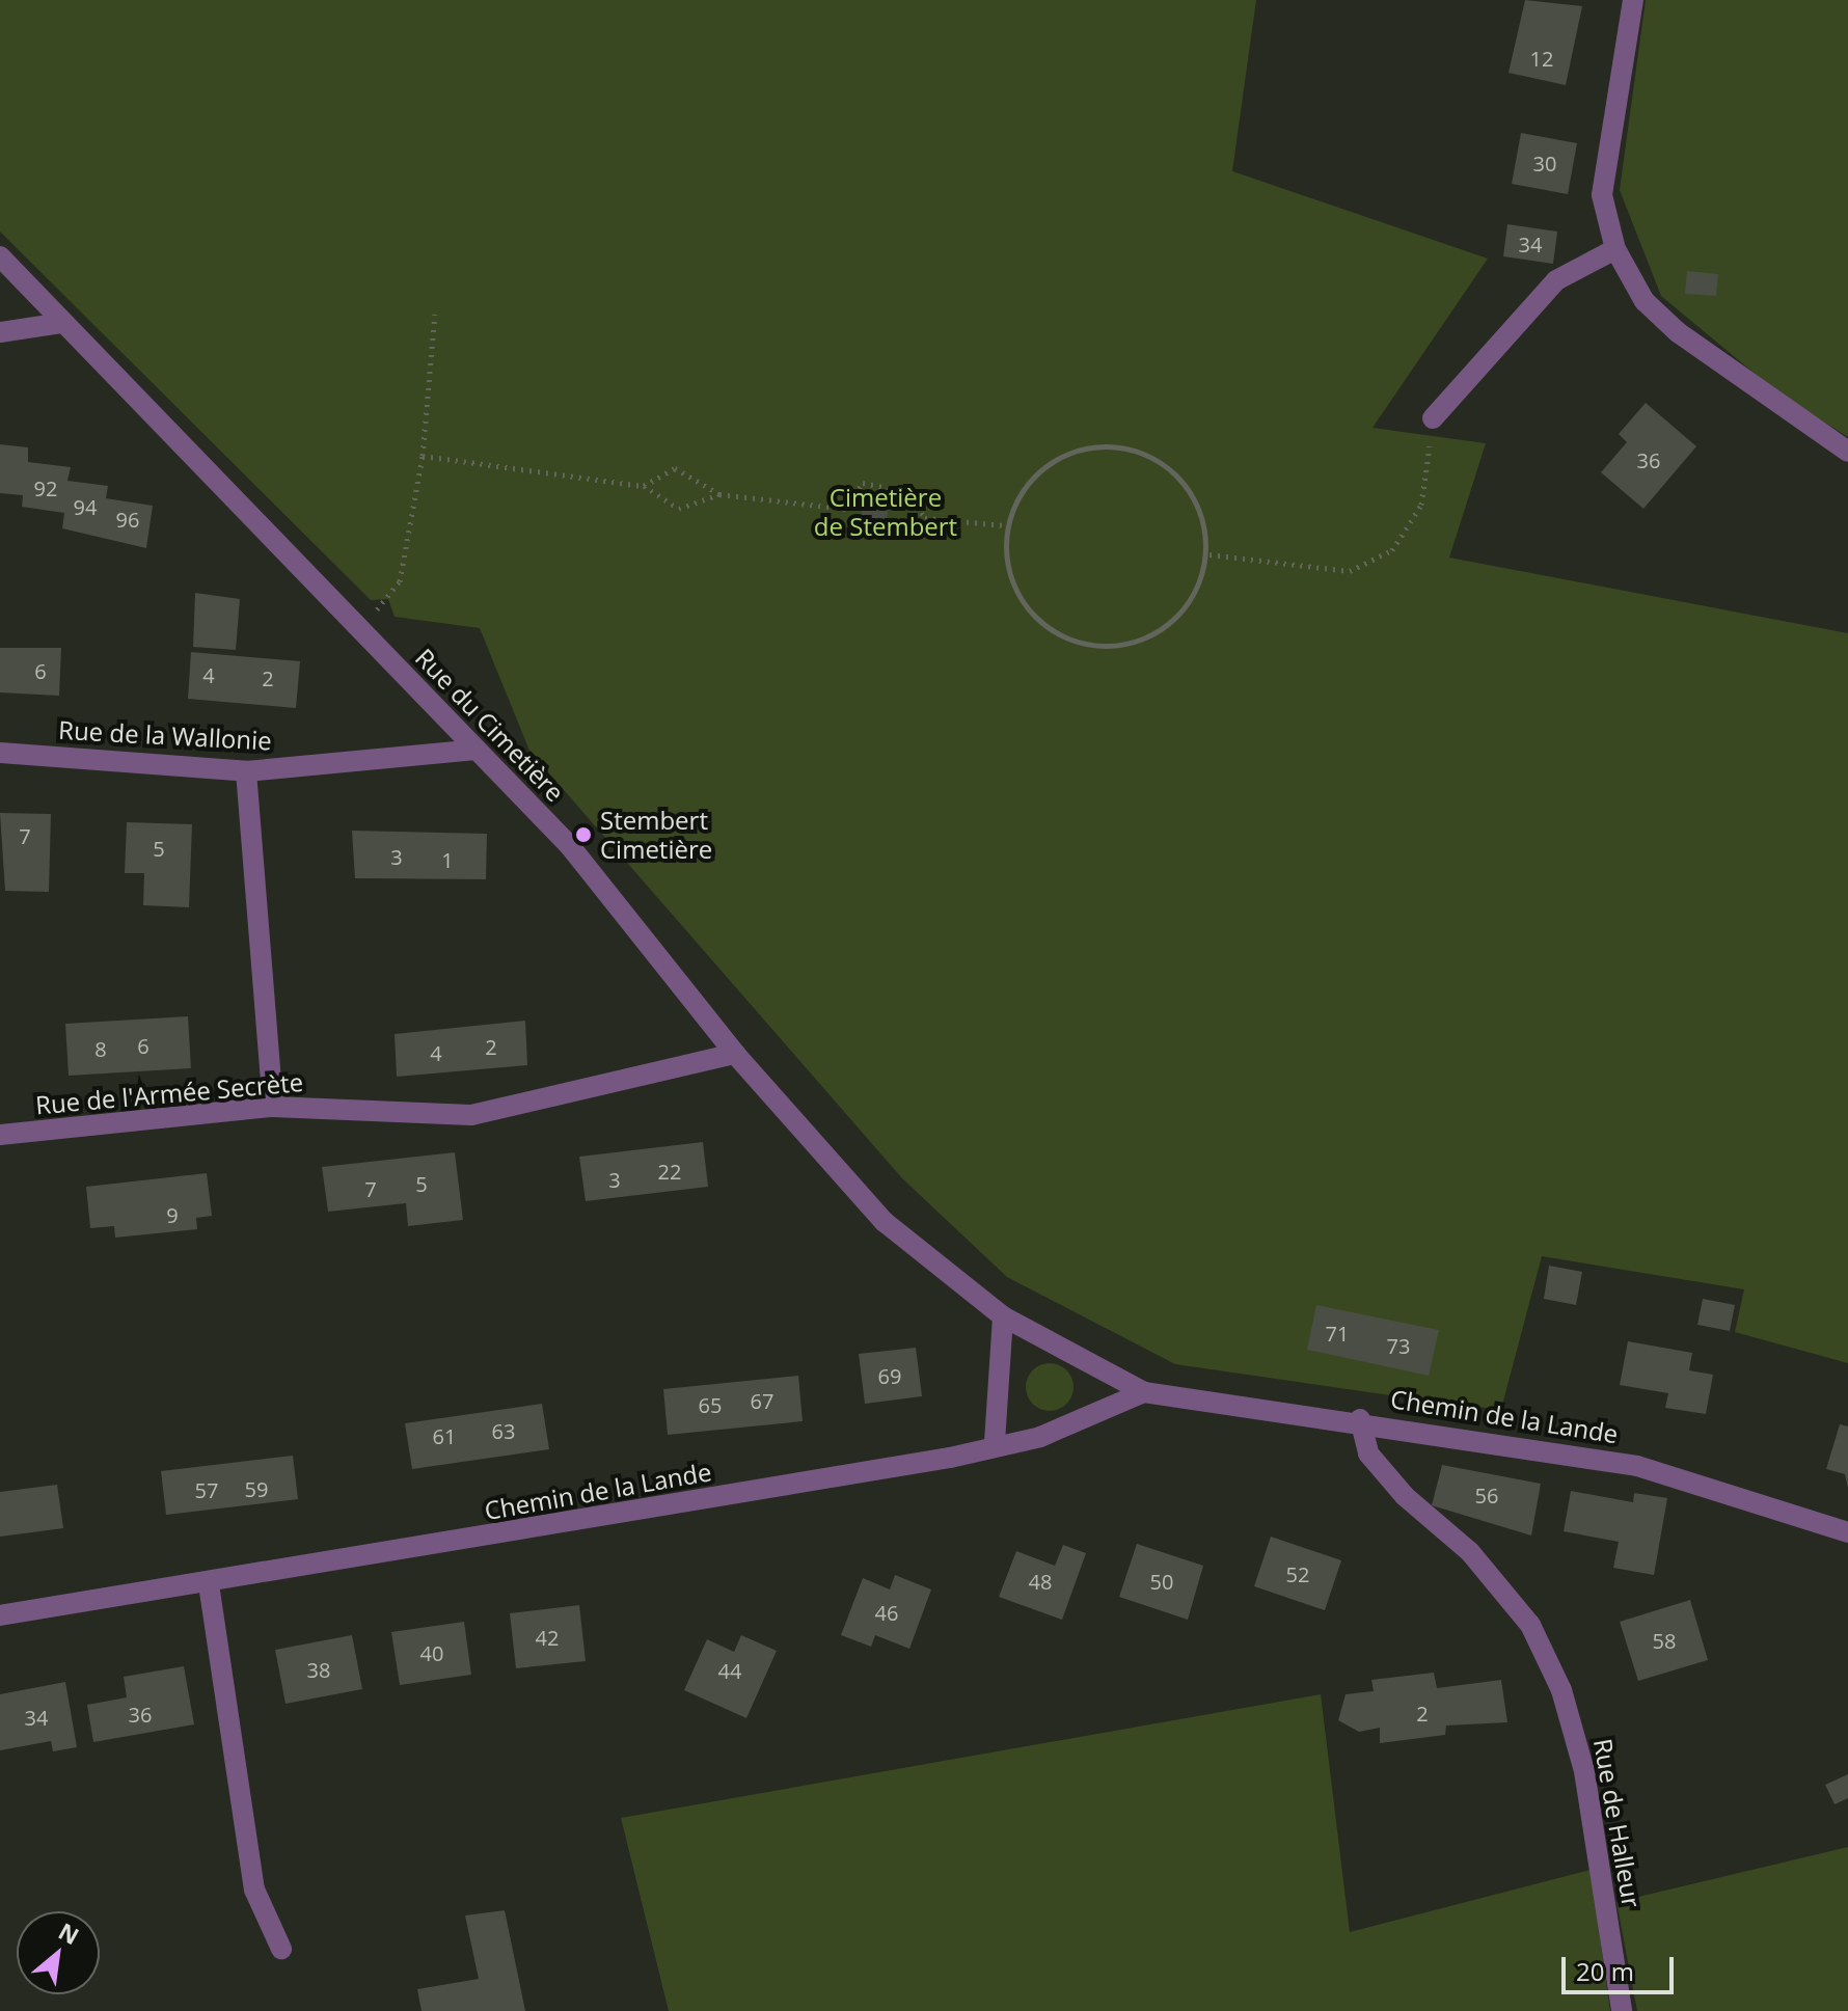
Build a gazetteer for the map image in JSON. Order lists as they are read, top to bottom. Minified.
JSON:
{"streets":{"street":["Rue du Cimetière","Rue de la Wallonie","Rue de l'Armée Secrète","Chemin de la Lande","Rue de Halleur"]},"crossings":[["Rue du Cimetière","Rue de la Wallonie"],["Rue du Cimetière","Rue de l'Armée Secrète"],["Rue du Cimetière","Chemin de la Lande"],["Chemin de la Lande","Rue de Halleur"]],"parks":["Cimetière de Stembert"],"places":["Stembert Cimetière"],"house_numbers":["12","30","34","36","92","94","96","6","4","2","7","5","3","1","6","2","8","4","22","3","5","7","9","71","73","69","67","65","63","61","59","57","56","52","48","50","46","42","58","40","38","44","2","36","34"],"scale_bar":"20 m","north":"top right"}
